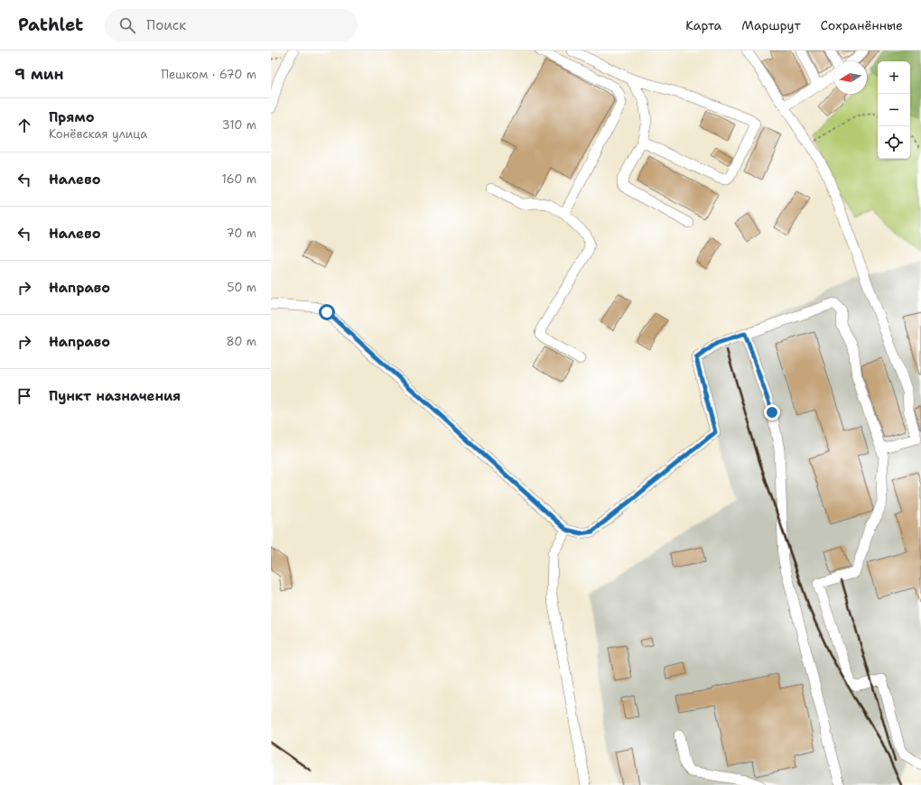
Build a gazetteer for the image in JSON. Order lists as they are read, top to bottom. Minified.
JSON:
{"north":"left","page":{"header":"Pathlet","search":"Поиск","nav":["Карта","Маршрут","Сохранённые"],"heading":["9 мин","Пешком · 670 m"],"map_buttons":["+","−"],"list":[["Прямо","Конёвская улица","310 m"],["Налево","160 m"],["Налево","70 m"],["Направо","50 m"],["Направо","80 m"],"Пункт назначения"]}}
